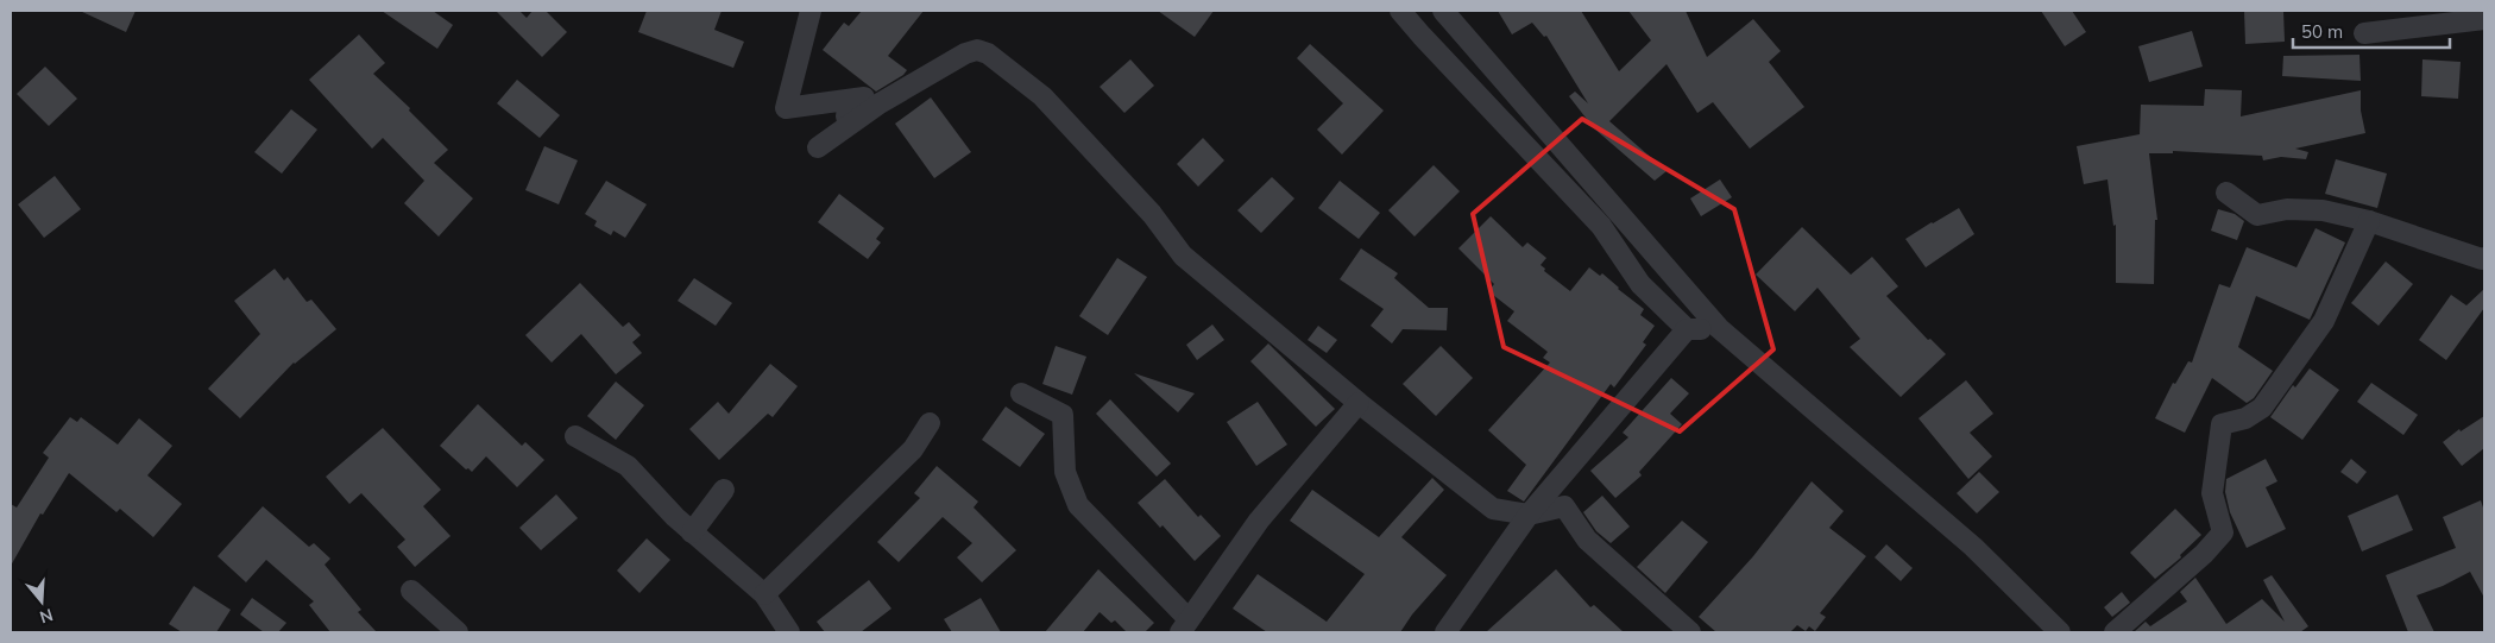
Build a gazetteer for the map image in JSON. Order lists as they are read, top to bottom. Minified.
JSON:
{"scale_bar":"50 m","north":"bottom"}
